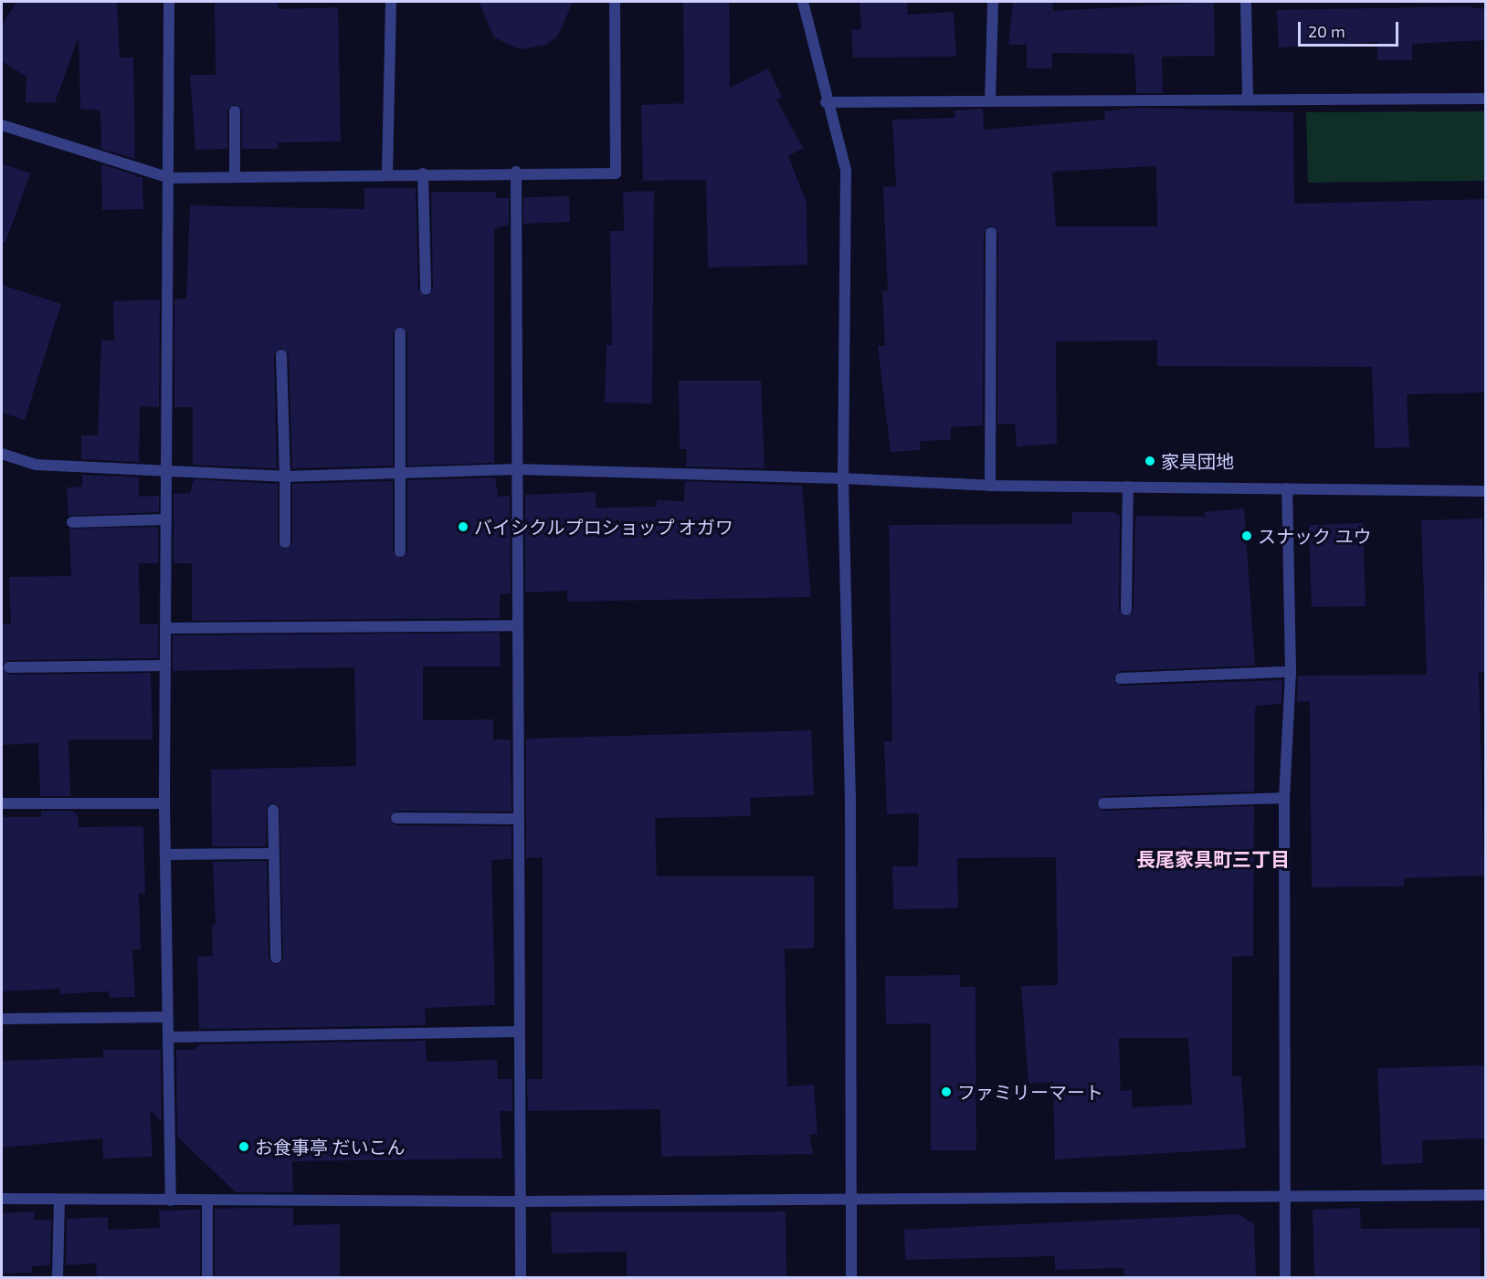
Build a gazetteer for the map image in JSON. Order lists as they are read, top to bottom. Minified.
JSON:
{"districts":["長尾家具町三丁目"],"places":["家具団地","バイシクルプロショップ オガワ","スナック ユウ","ファミリーマート","お食事亭 だいこん"],"scale_bar":"20 m"}
